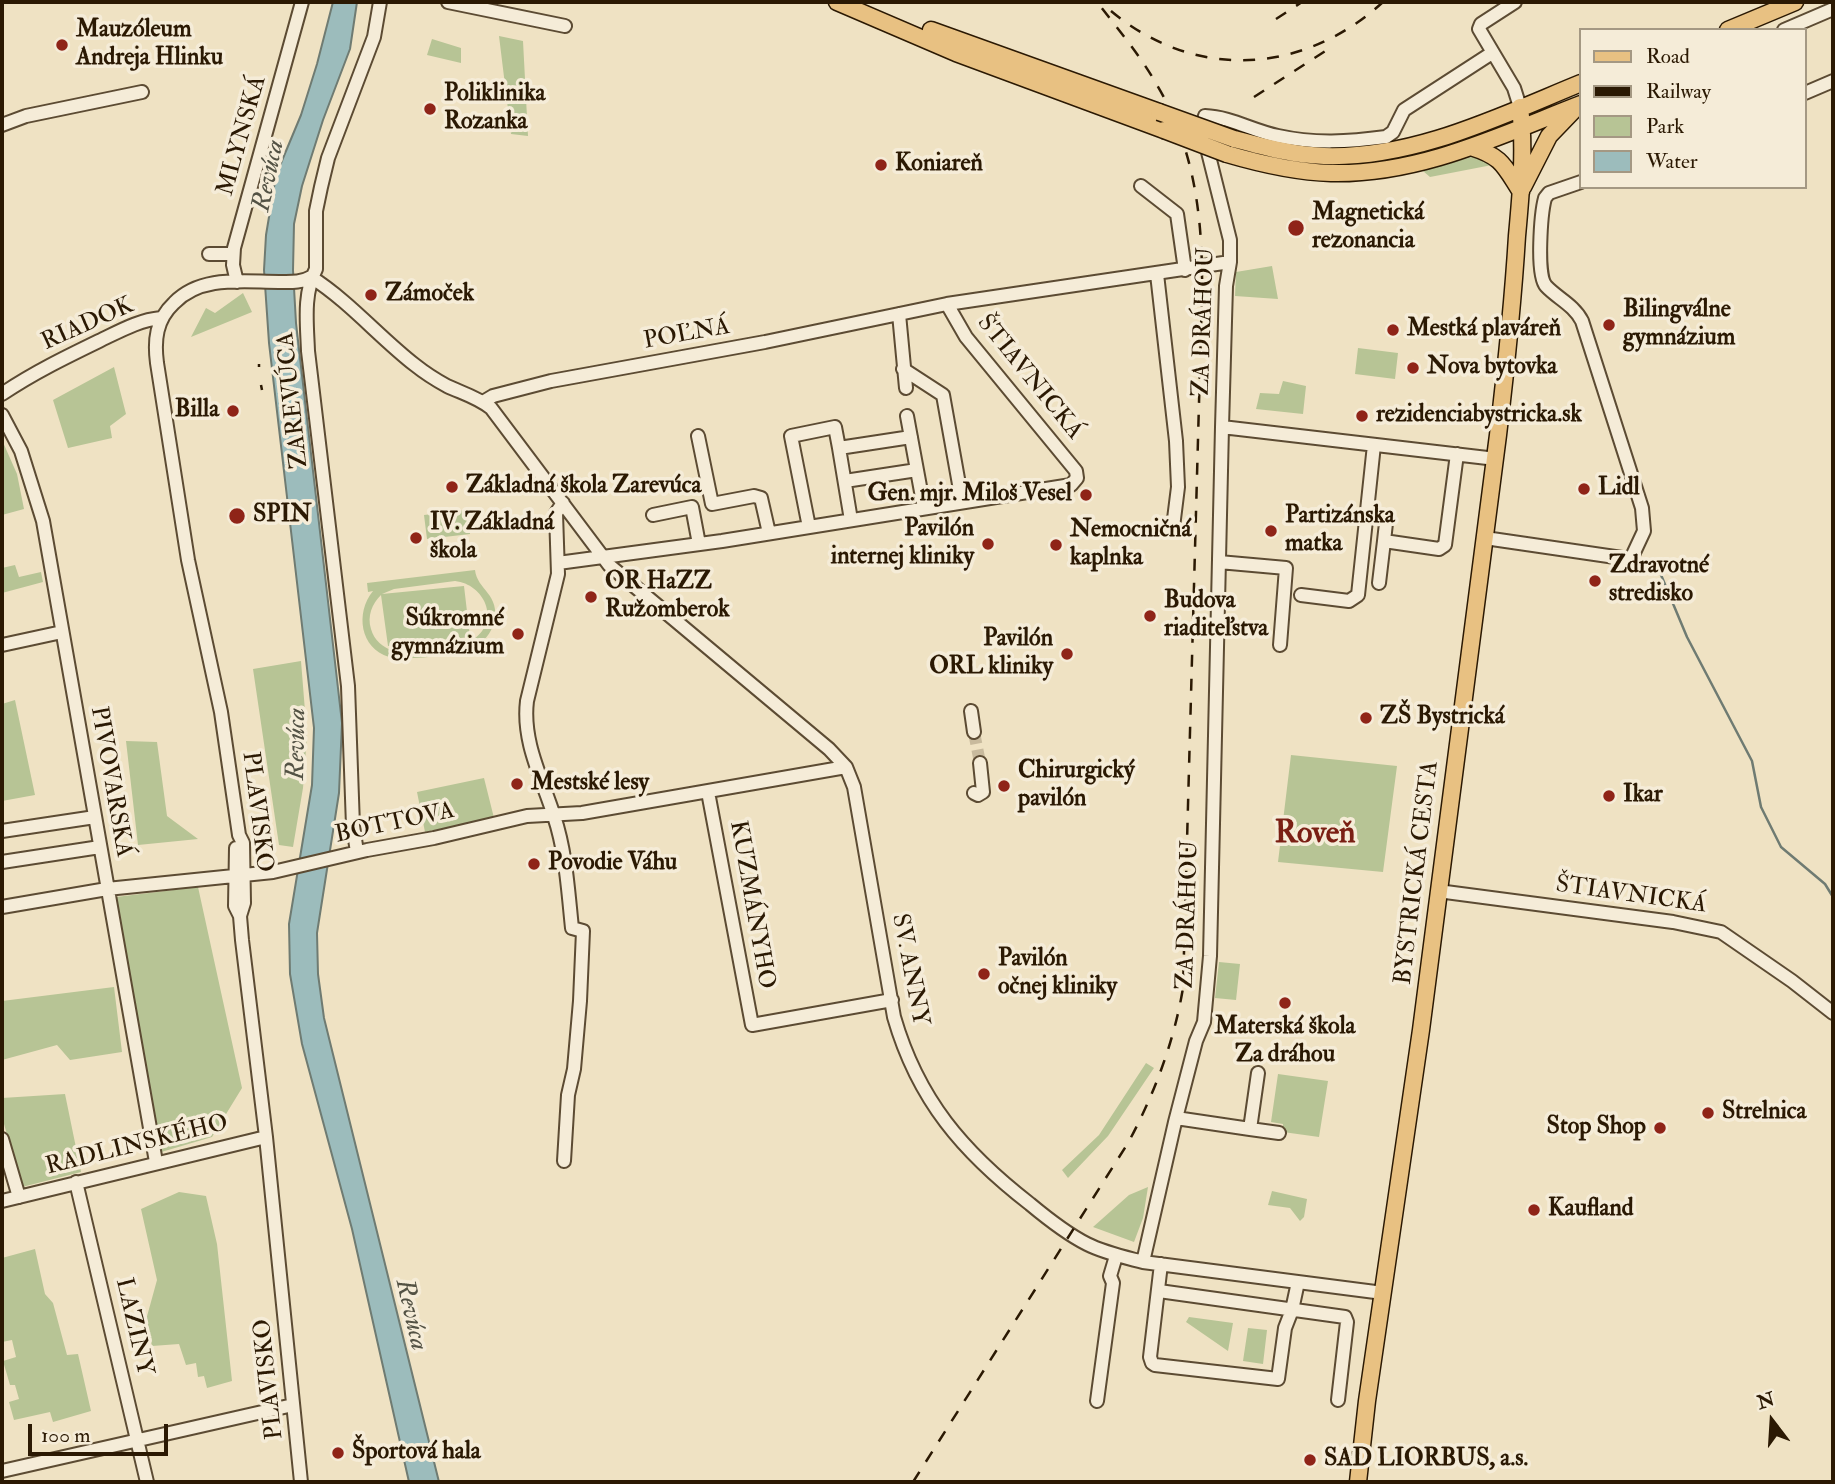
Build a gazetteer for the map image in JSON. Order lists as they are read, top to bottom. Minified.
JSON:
{"streets":{"main road":["BYSTRICKÁ CESTA"],"street":["MLYNSKÁ","ZA DRÁHOU","RIADOK","POĽNÁ","ŠTIAVNICKÁ","ZAREVÚCA","PIVOVARSKÁ","PLAVISKO","BOTTOVA","KUZMÁNYHO","SV. ANNY","RADLINSKÉHO","LAZINY"]},"crossings":[["MLYNSKÁ","RIADOK"],["ZA DRÁHOU","POĽNÁ"],["RIADOK","ZAREVÚCA"],["RIADOK","PLAVISKO"],["POĽNÁ","ŠTIAVNICKÁ"],["ŠTIAVNICKÁ","BYSTRICKÁ CESTA"],["ZAREVÚCA","BOTTOVA"],["PIVOVARSKÁ","BOTTOVA"],["PIVOVARSKÁ","RADLINSKÉHO"],["PLAVISKO","BOTTOVA"],["PLAVISKO","RADLINSKÉHO"],["BOTTOVA","KUZMÁNYHO"],["BOTTOVA","SV. ANNY"],["KUZMÁNYHO","SV. ANNY"],["RADLINSKÉHO","LAZINY"]],"districts":["Roveň"],"water":["Revúca"],"places":["Mauzóleum Andreja Hlinku","Poliklinika Rozanka","Koniareň","Magnetická rezonancia","Zámoček","Bilingválne gymnázium","Mestká plaváreň","Nova bytovka","Billa","rezidenciabystricka.sk","Základná škola Zarevúca","Lidl","Gen. mjr. Miloš Vesel","SPIN","Partizánska matka","IV. Základná škola","Pavilón internej kliniky","Nemocničná kaplnka","Zdravotné stredisko","OR HaZZ Ružomberok","Budova riaditeľstva","Súkromné gymnázium","Pavilón ORL kliniky","ZŠ Bystrická","Mestské lesy","Chirurgický pavilón","Ikar","Povodie Váhu","Pavilón očnej kliniky","Materská škola Za dráhou","Strelnica","Stop Shop","Kaufland","Športová hala","SAD LIORBUS, a.s."],"legend":["Road","Railway","Park","Water"],"scale_bar":"100 m","north":"top"}
